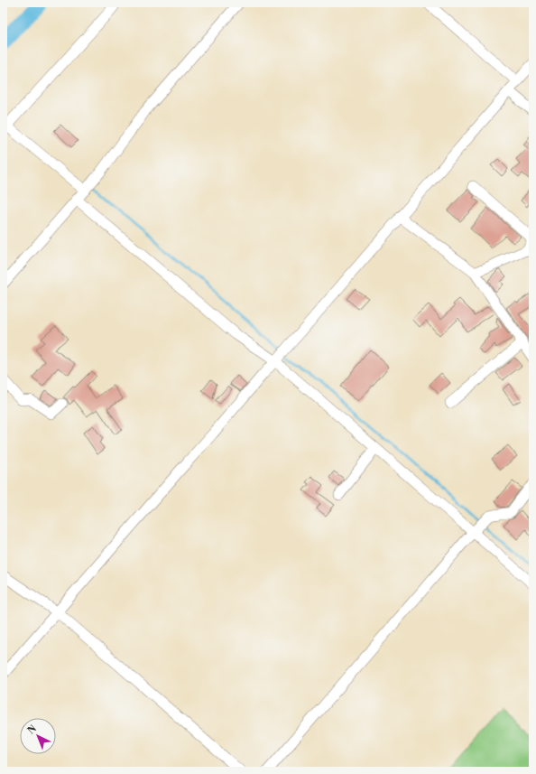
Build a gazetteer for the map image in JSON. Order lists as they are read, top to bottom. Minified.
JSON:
{"north":"top left"}
